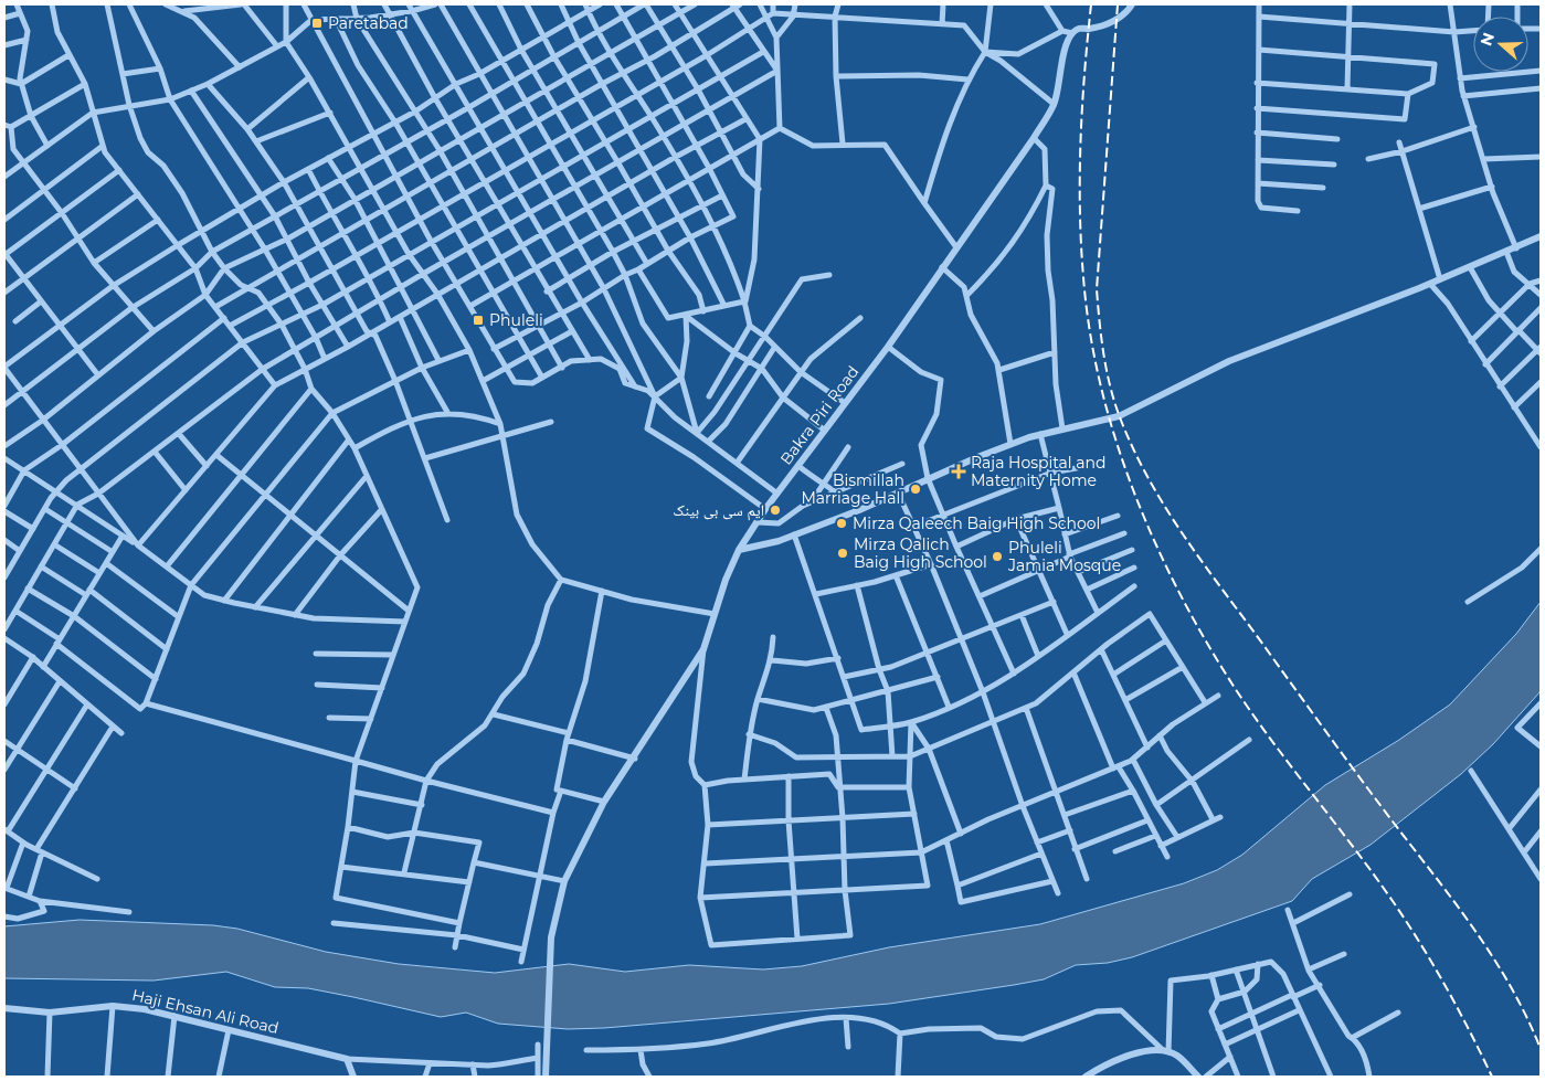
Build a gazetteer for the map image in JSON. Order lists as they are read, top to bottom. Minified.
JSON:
{"streets":{"street":["Bakra Piri Road","Haji Ehsan Ali Road"]},"places":{"transit":["Paretabad","Phuleli"],"health":["Raja Hospital and Maternity Home"],"other":["Bismillah Marriage Hall","ایم سی بی بینک","Mirza Qaleech Baig High School","Mirza Qalich Baig High School","Phuleli Jamia Mosque"]},"north":"left"}
